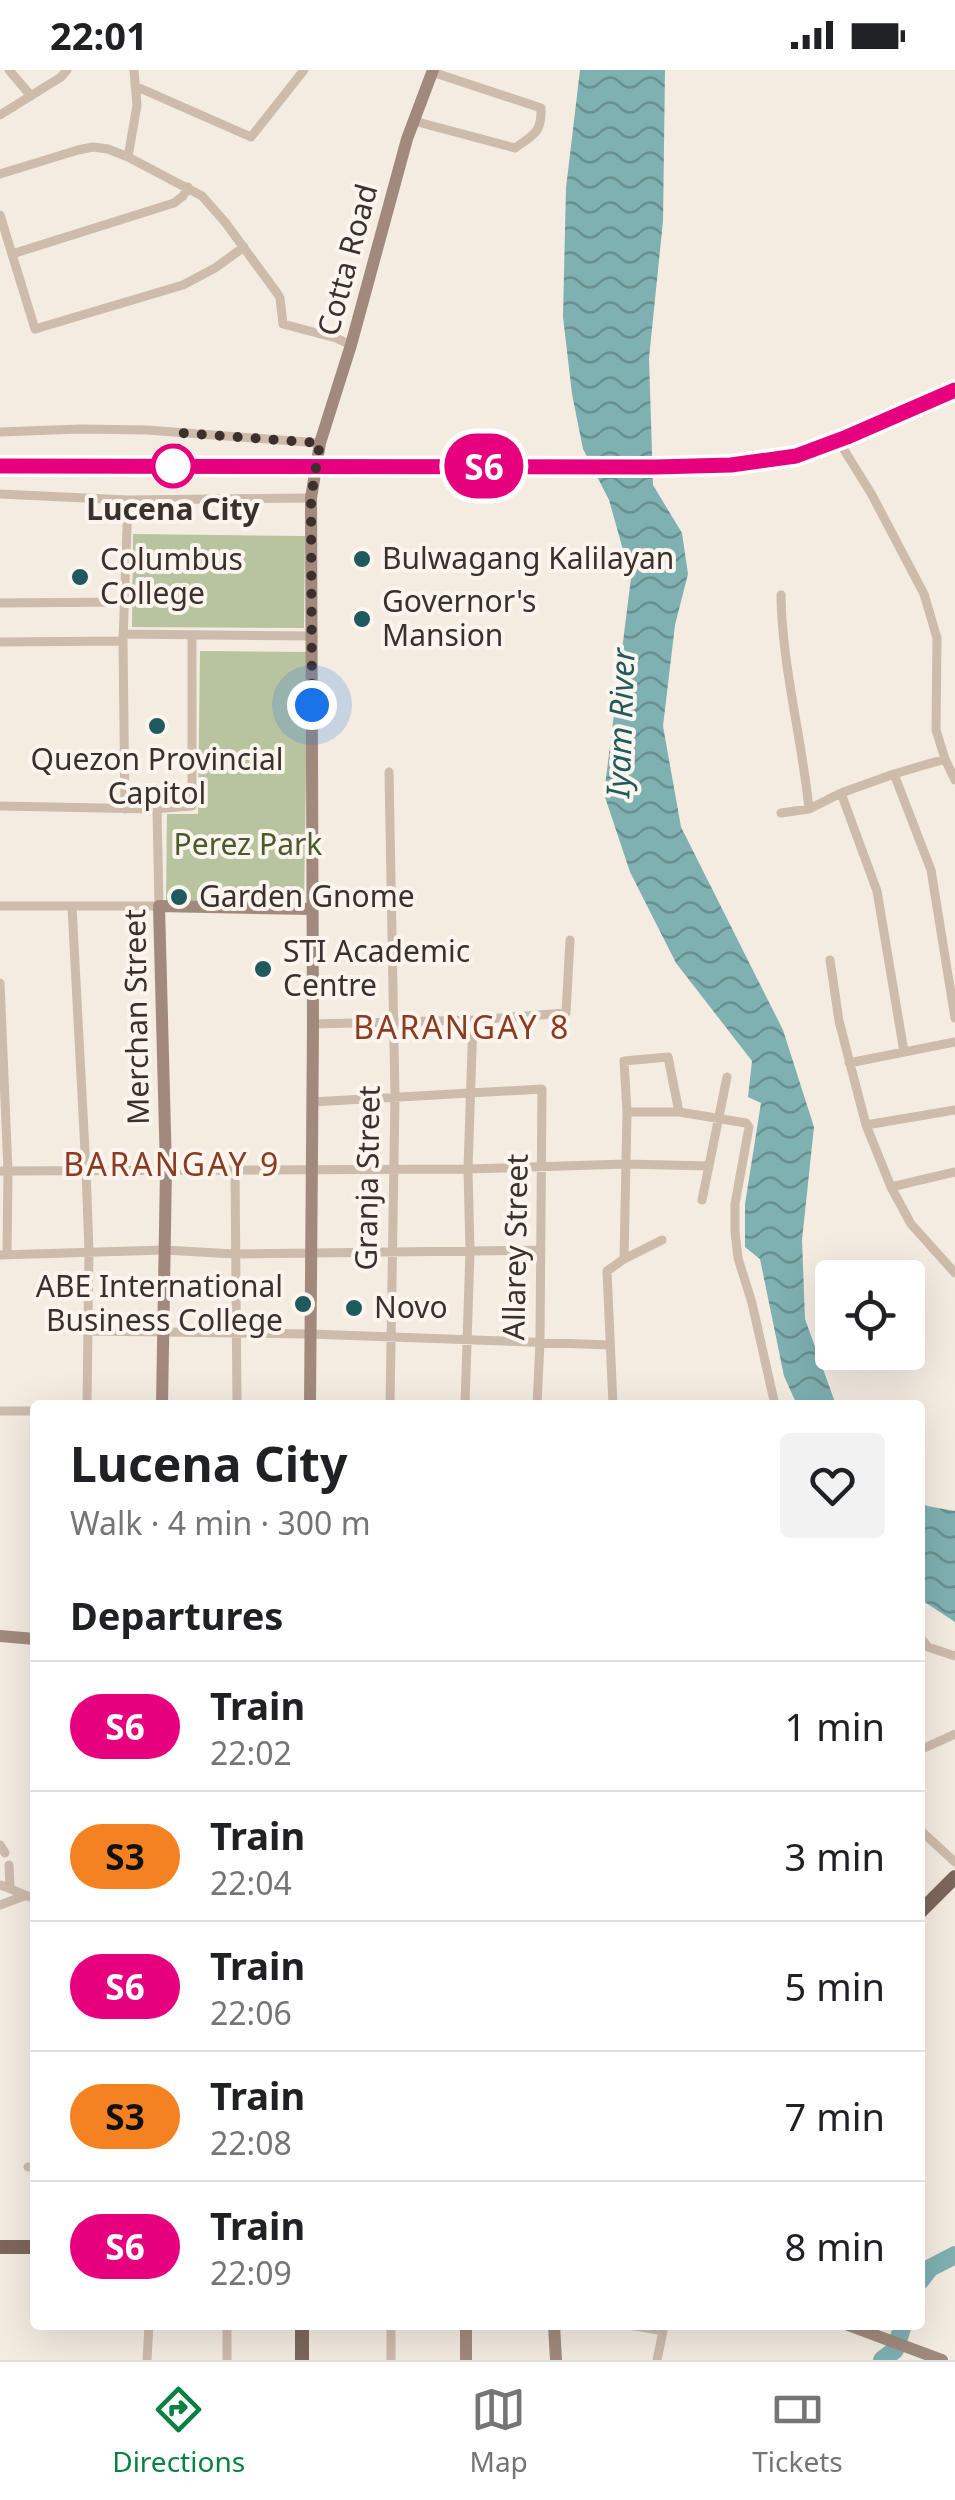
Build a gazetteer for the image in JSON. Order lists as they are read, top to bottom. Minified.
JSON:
{"streets":{"main road":["Cotta Road","Merchan Street"],"street":["Granja Street","Allarey Street"]},"districts":["BARANGAY 8","BARANGAY 9"],"water":["Iyam River"],"parks":["Perez Park"],"places":["Lucena City","Bulwagang Kalilayan","Columbus College","Governor's Mansion","Quezon Provincial Capitol","Garden Gnome","STI Academic Centre","ABE International Business College","Novo"],"page":{"status":"22:01","on_map":"S6","heading":[["Lucena City","Walk · 4 min · 300 m"],"Departures"],"list":[{"mark":"S6","name":"Train","note":"22:02","value":"1 min"},{"mark":"S3","name":"Train","note":"22:04","value":"3 min"},{"mark":"S6","name":"Train","note":"22:06","value":"5 min"},{"mark":"S3","name":"Train","note":"22:08","value":"7 min"},{"mark":"S6","name":"Train","note":"22:09","value":"8 min"}],"tabs":["Directions","Map","Tickets"]}}
